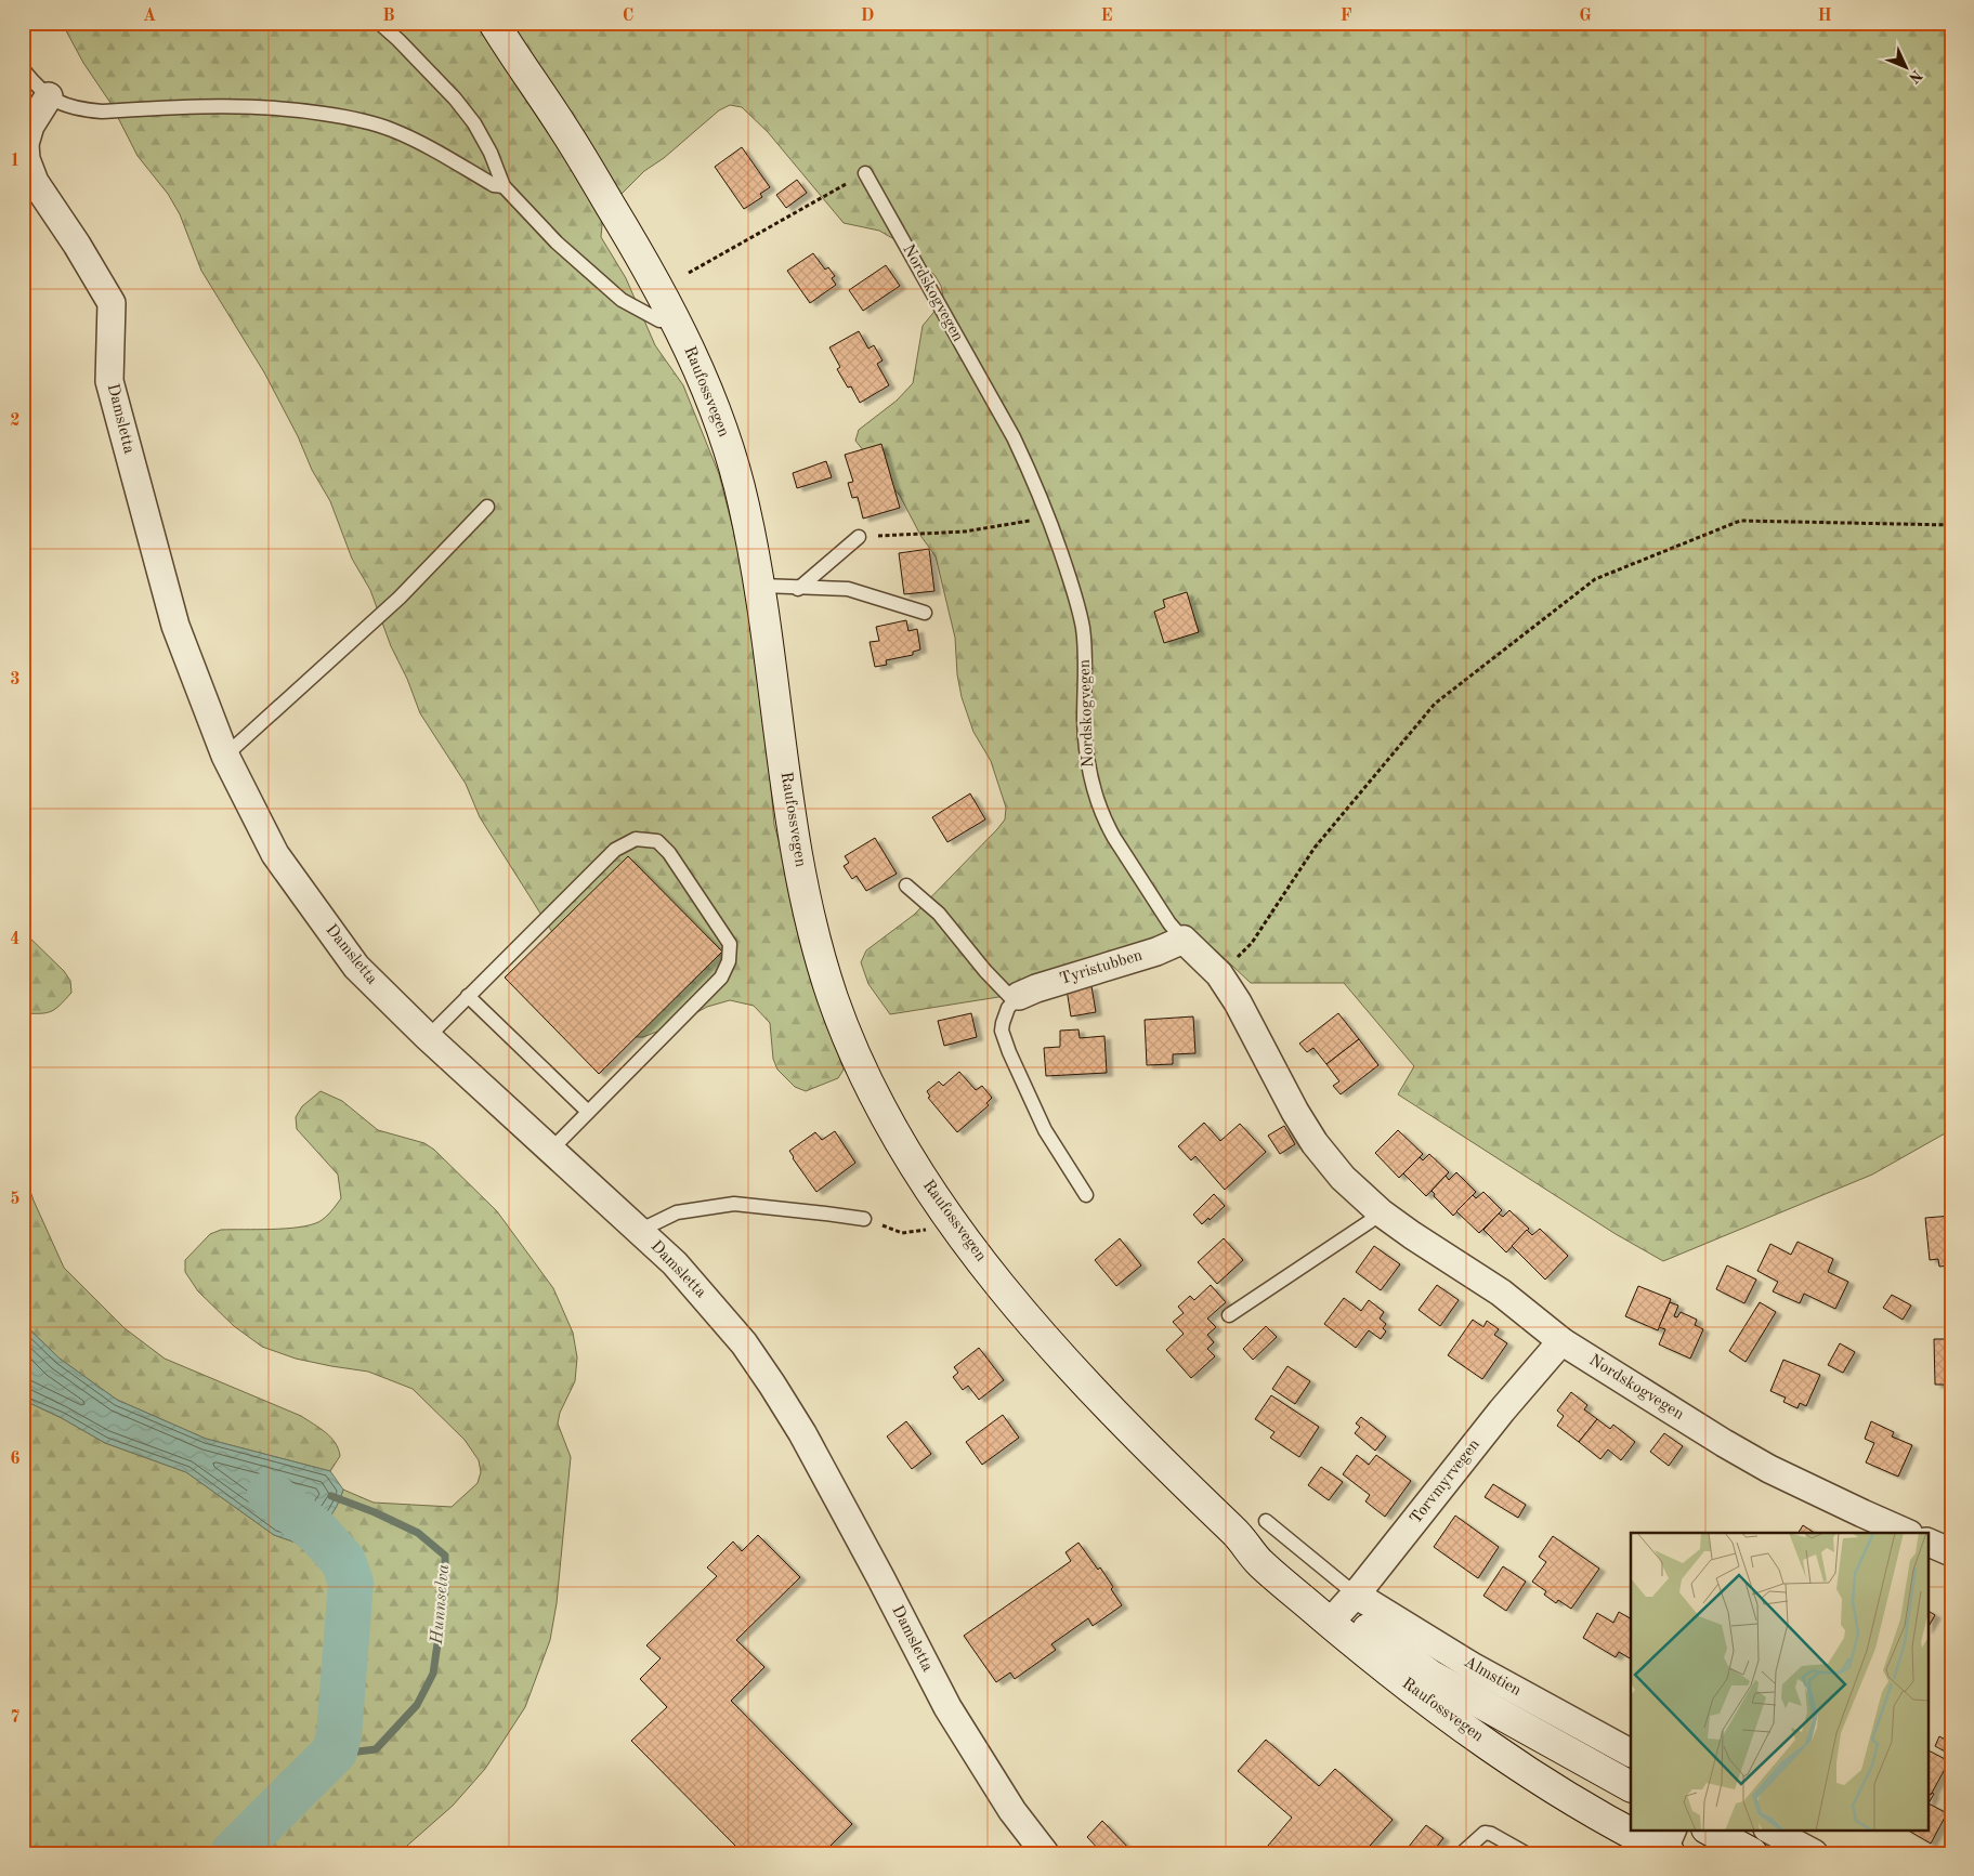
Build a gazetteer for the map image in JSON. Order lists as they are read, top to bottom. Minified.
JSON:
{"streets":{"main road":["Raufossvegen"],"street":["Nordskogvegen","Damsletta","Tyristubben","Torvmyrvegen","Almstien"]},"crossings":[["Nordskogvegen","Tyristubben"],["Nordskogvegen","Torvmyrvegen"],["Raufossvegen","Torvmyrvegen"],["Raufossvegen","Almstien"],["Torvmyrvegen","Almstien"]],"water":["Hunnselva"],"north":"bottom right","grid":{"columns":["A","B","C","D","E","F","G","H"],"rows":["1","2","3","4","5","6","7"]}}
